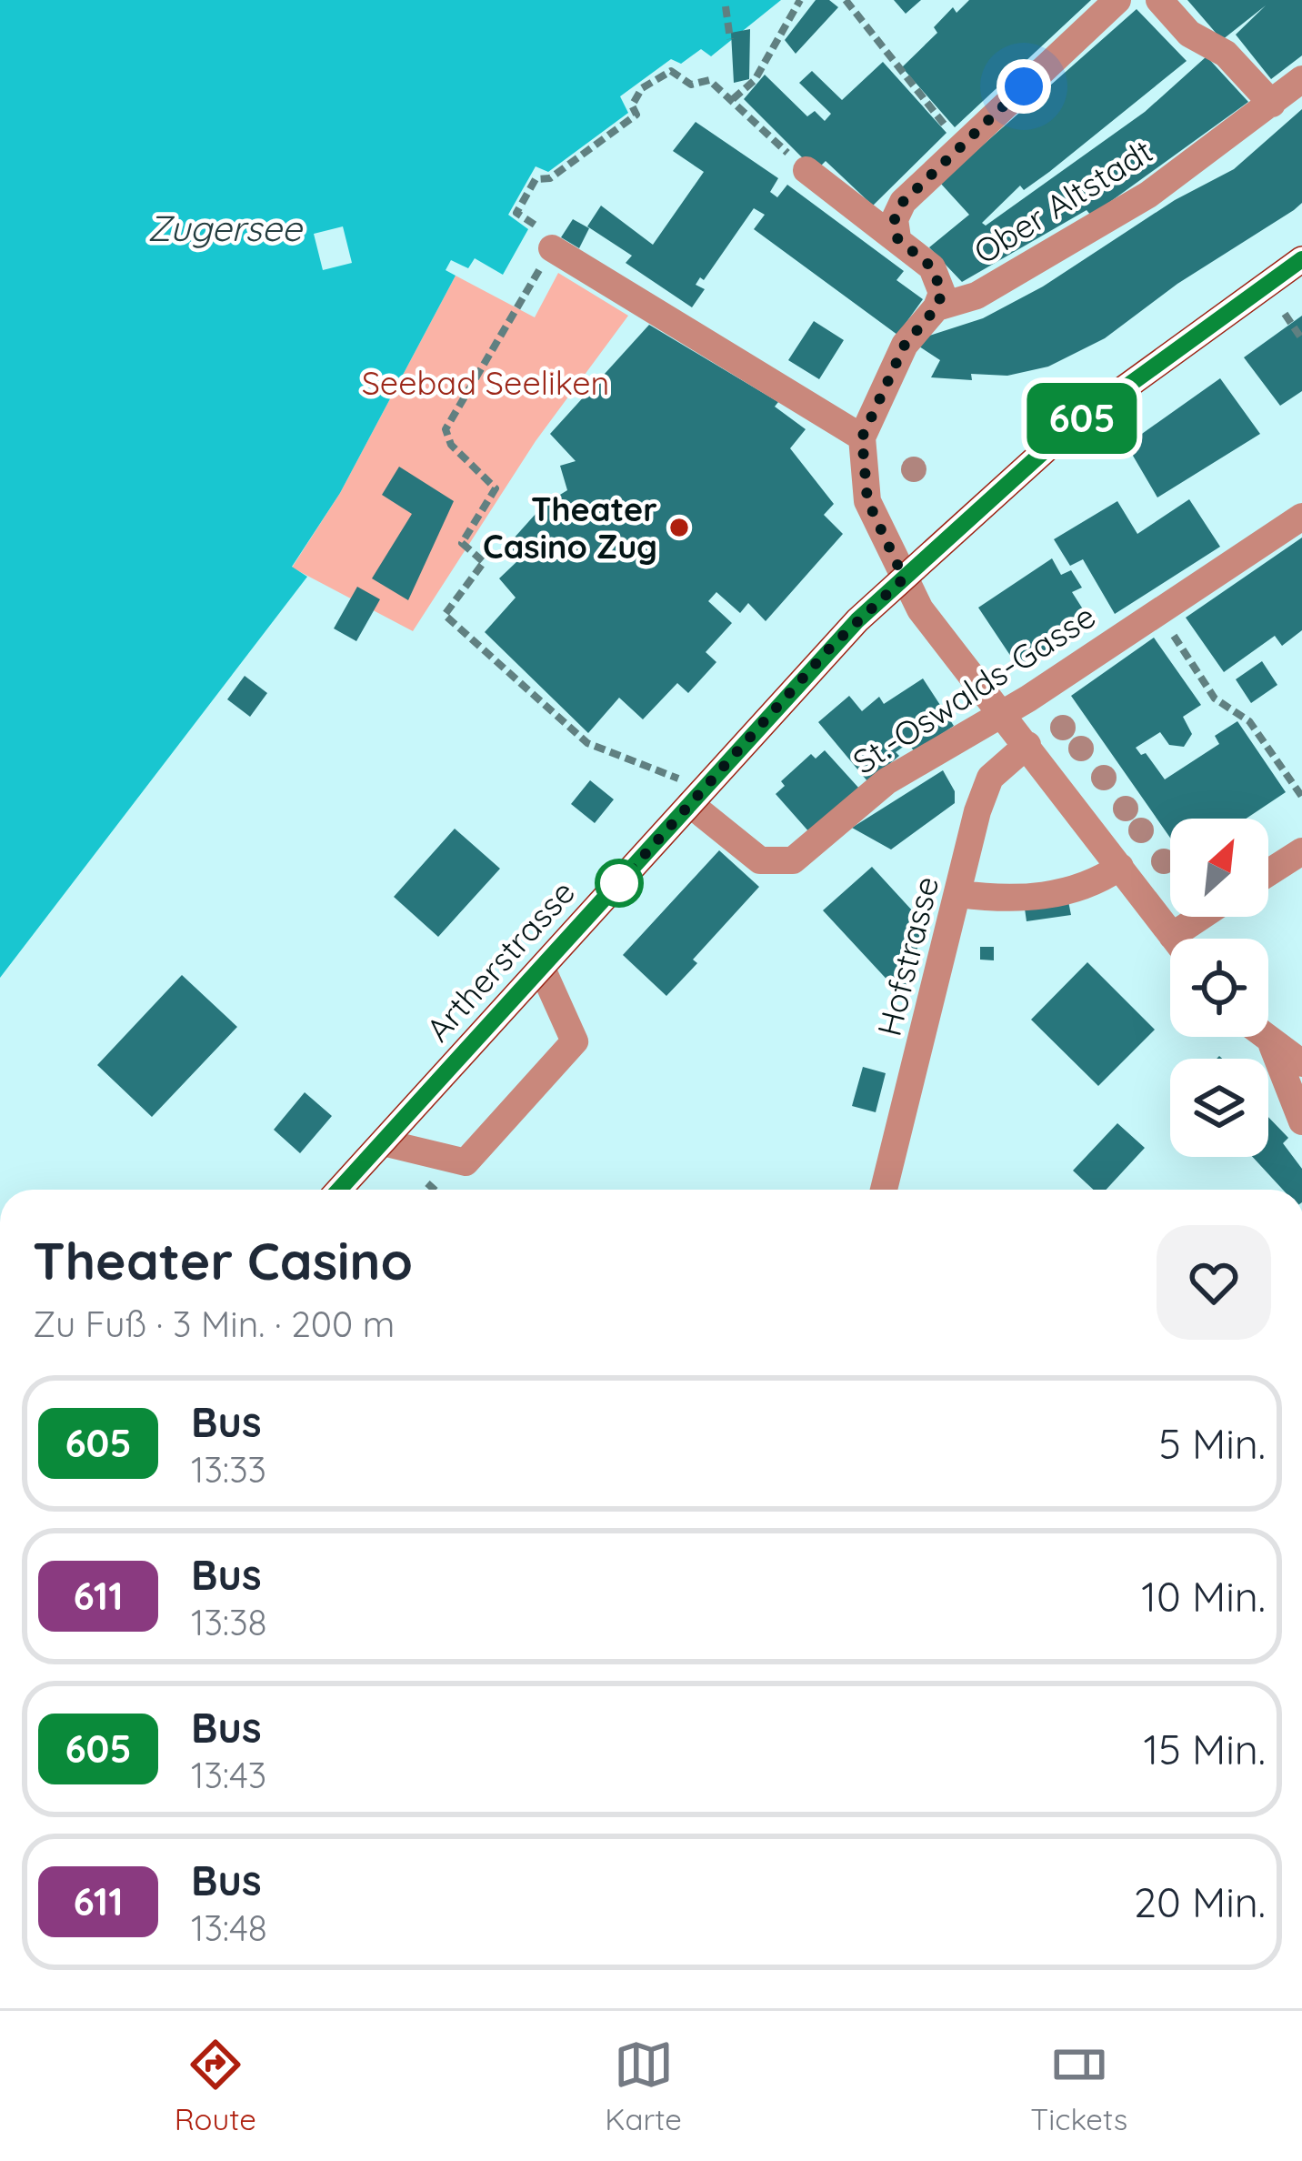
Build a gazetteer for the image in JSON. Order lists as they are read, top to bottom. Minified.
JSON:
{"streets":{"main road":["Artherstrasse"],"street":["Ober Altstadt","St.-Oswalds-Gasse","Hofstrasse"]},"crossings":[["St.-Oswalds-Gasse","Artherstrasse"]],"water":["Zugersee"],"parks":["Seebad Seeliken"],"places":["Theater Casino Zug"],"lines":["bus line 605"],"north":"top right","page":{"on_map":"605","heading":["Theater Casino","Zu Fuß · 3 Min. · 200 m"],"list":[{"mark":"605","name":"Bus","note":"13:33","value":"5 Min."},{"mark":"611","name":"Bus","note":"13:38","value":"10 Min."},{"mark":"605","name":"Bus","note":"13:43","value":"15 Min."},{"mark":"611","name":"Bus","note":"13:48","value":"20 Min."}],"tabs":["Route","Karte","Tickets"]}}
